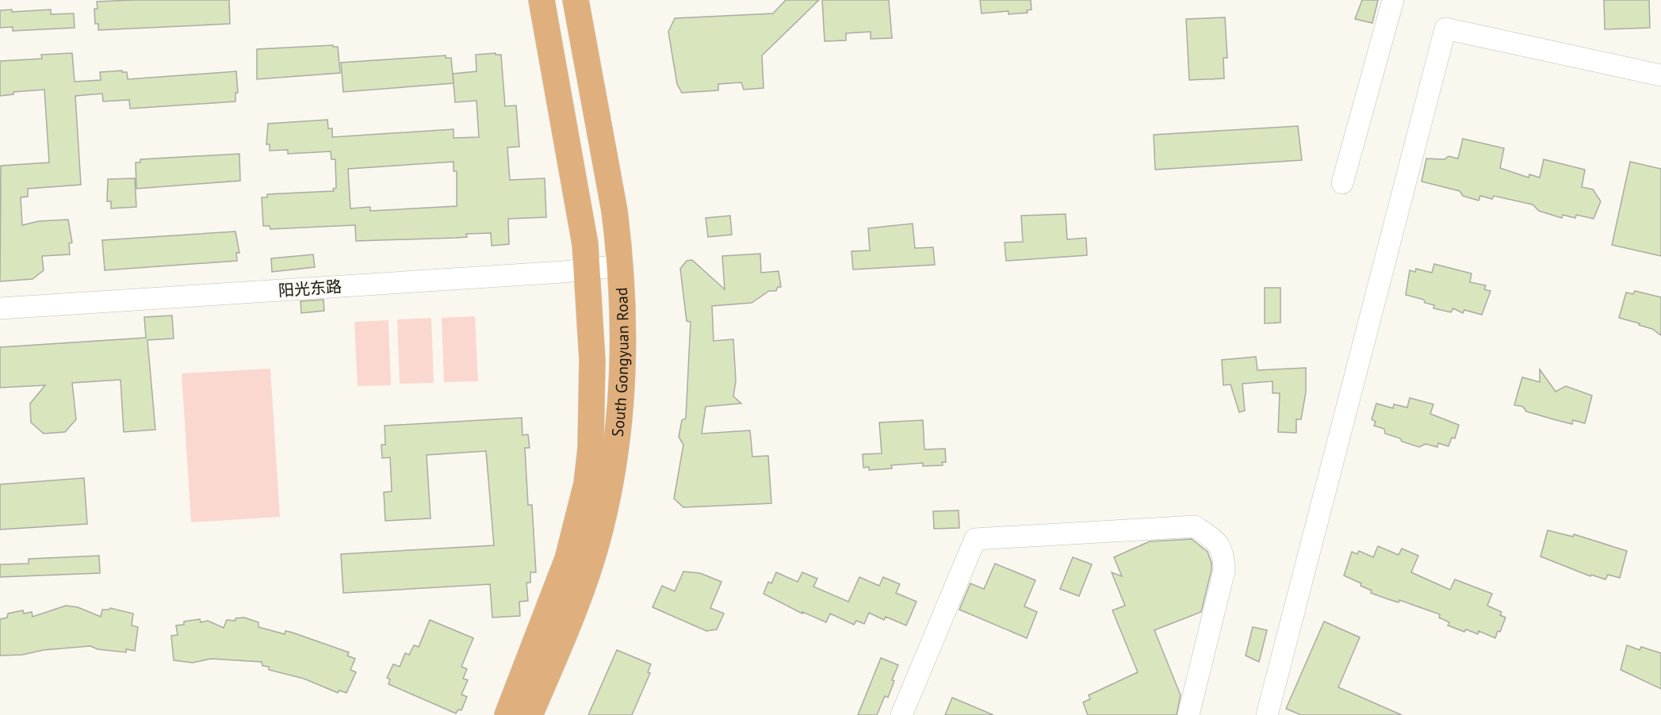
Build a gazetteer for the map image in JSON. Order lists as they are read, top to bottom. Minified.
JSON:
{"streets":{"main road":["South Gongyuan Road"],"street":["阳光东路"]},"crossings":[["阳光东路","South Gongyuan Road"]]}
